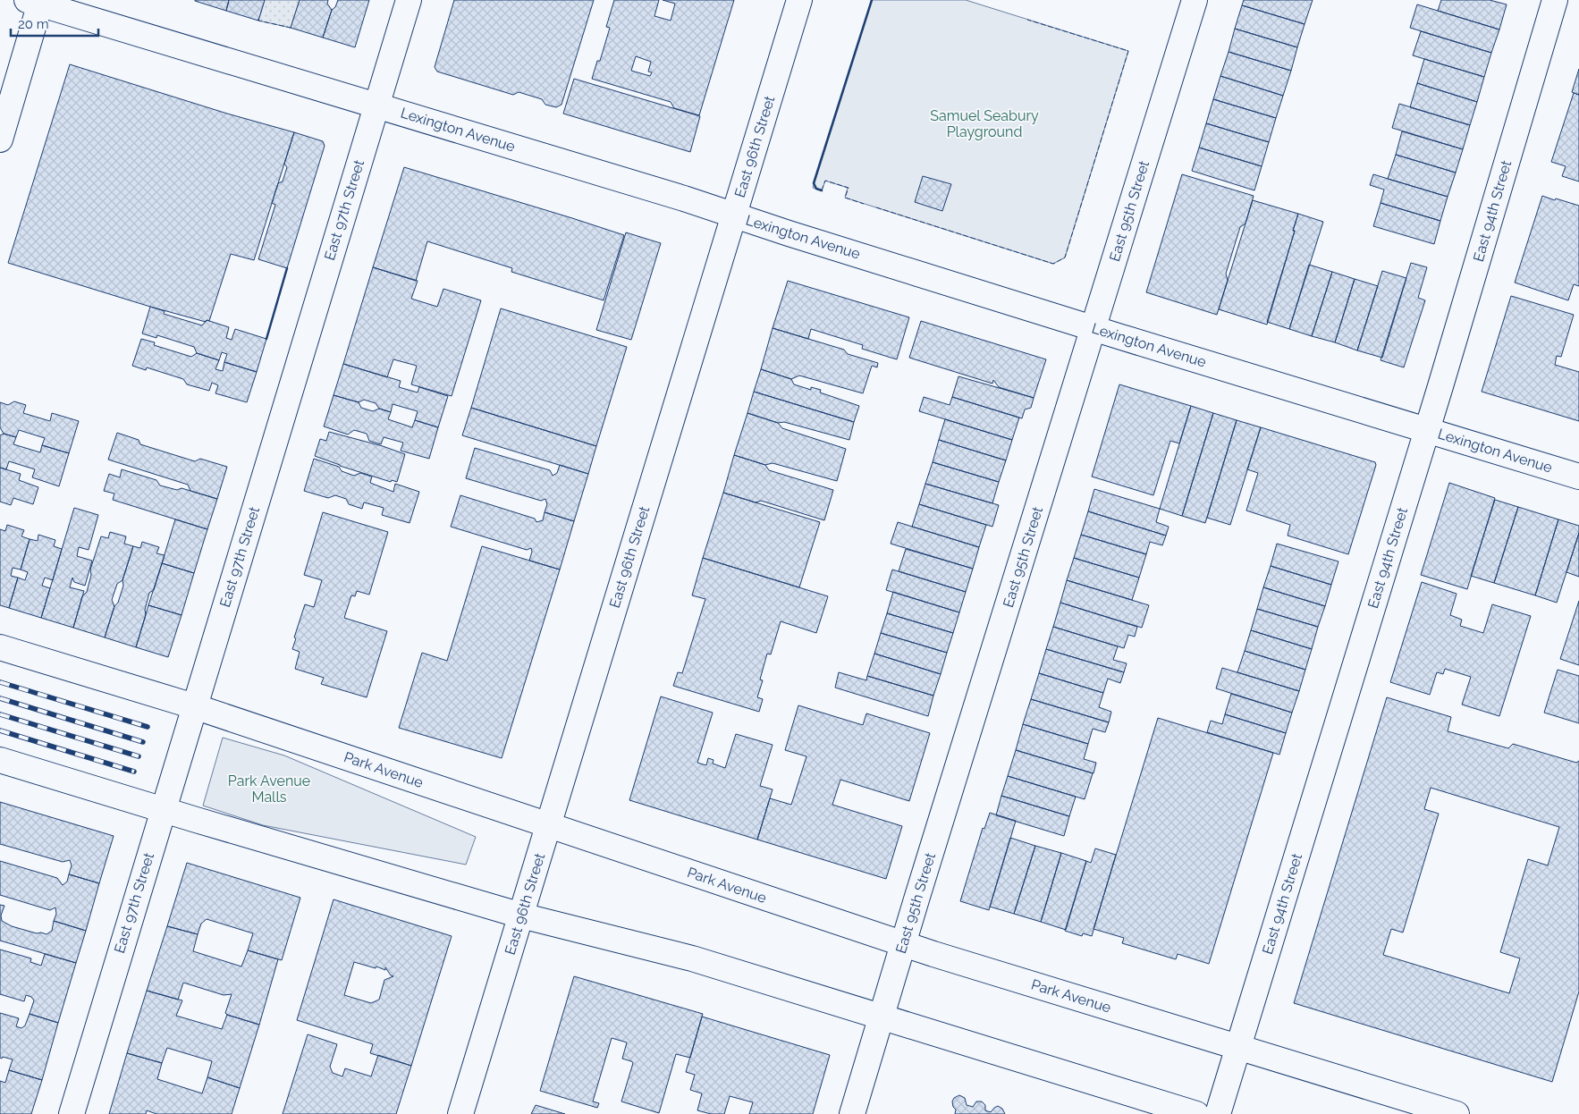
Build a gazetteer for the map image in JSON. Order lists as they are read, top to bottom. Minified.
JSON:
{"streets":{"main road":["Lexington Avenue","East 96th Street","East 97th Street","East 95th Street","East 94th Street","Park Avenue"]},"crossings":[["Lexington Avenue","East 96th Street"],["Lexington Avenue","East 97th Street"],["Lexington Avenue","East 95th Street"],["Lexington Avenue","East 94th Street"],["East 96th Street","Park Avenue"],["East 97th Street","Park Avenue"],["East 95th Street","Park Avenue"],["East 94th Street","Park Avenue"]],"parks":["Samuel Seabury Playground","Park Avenue Malls"],"scale_bar":"20 m"}
